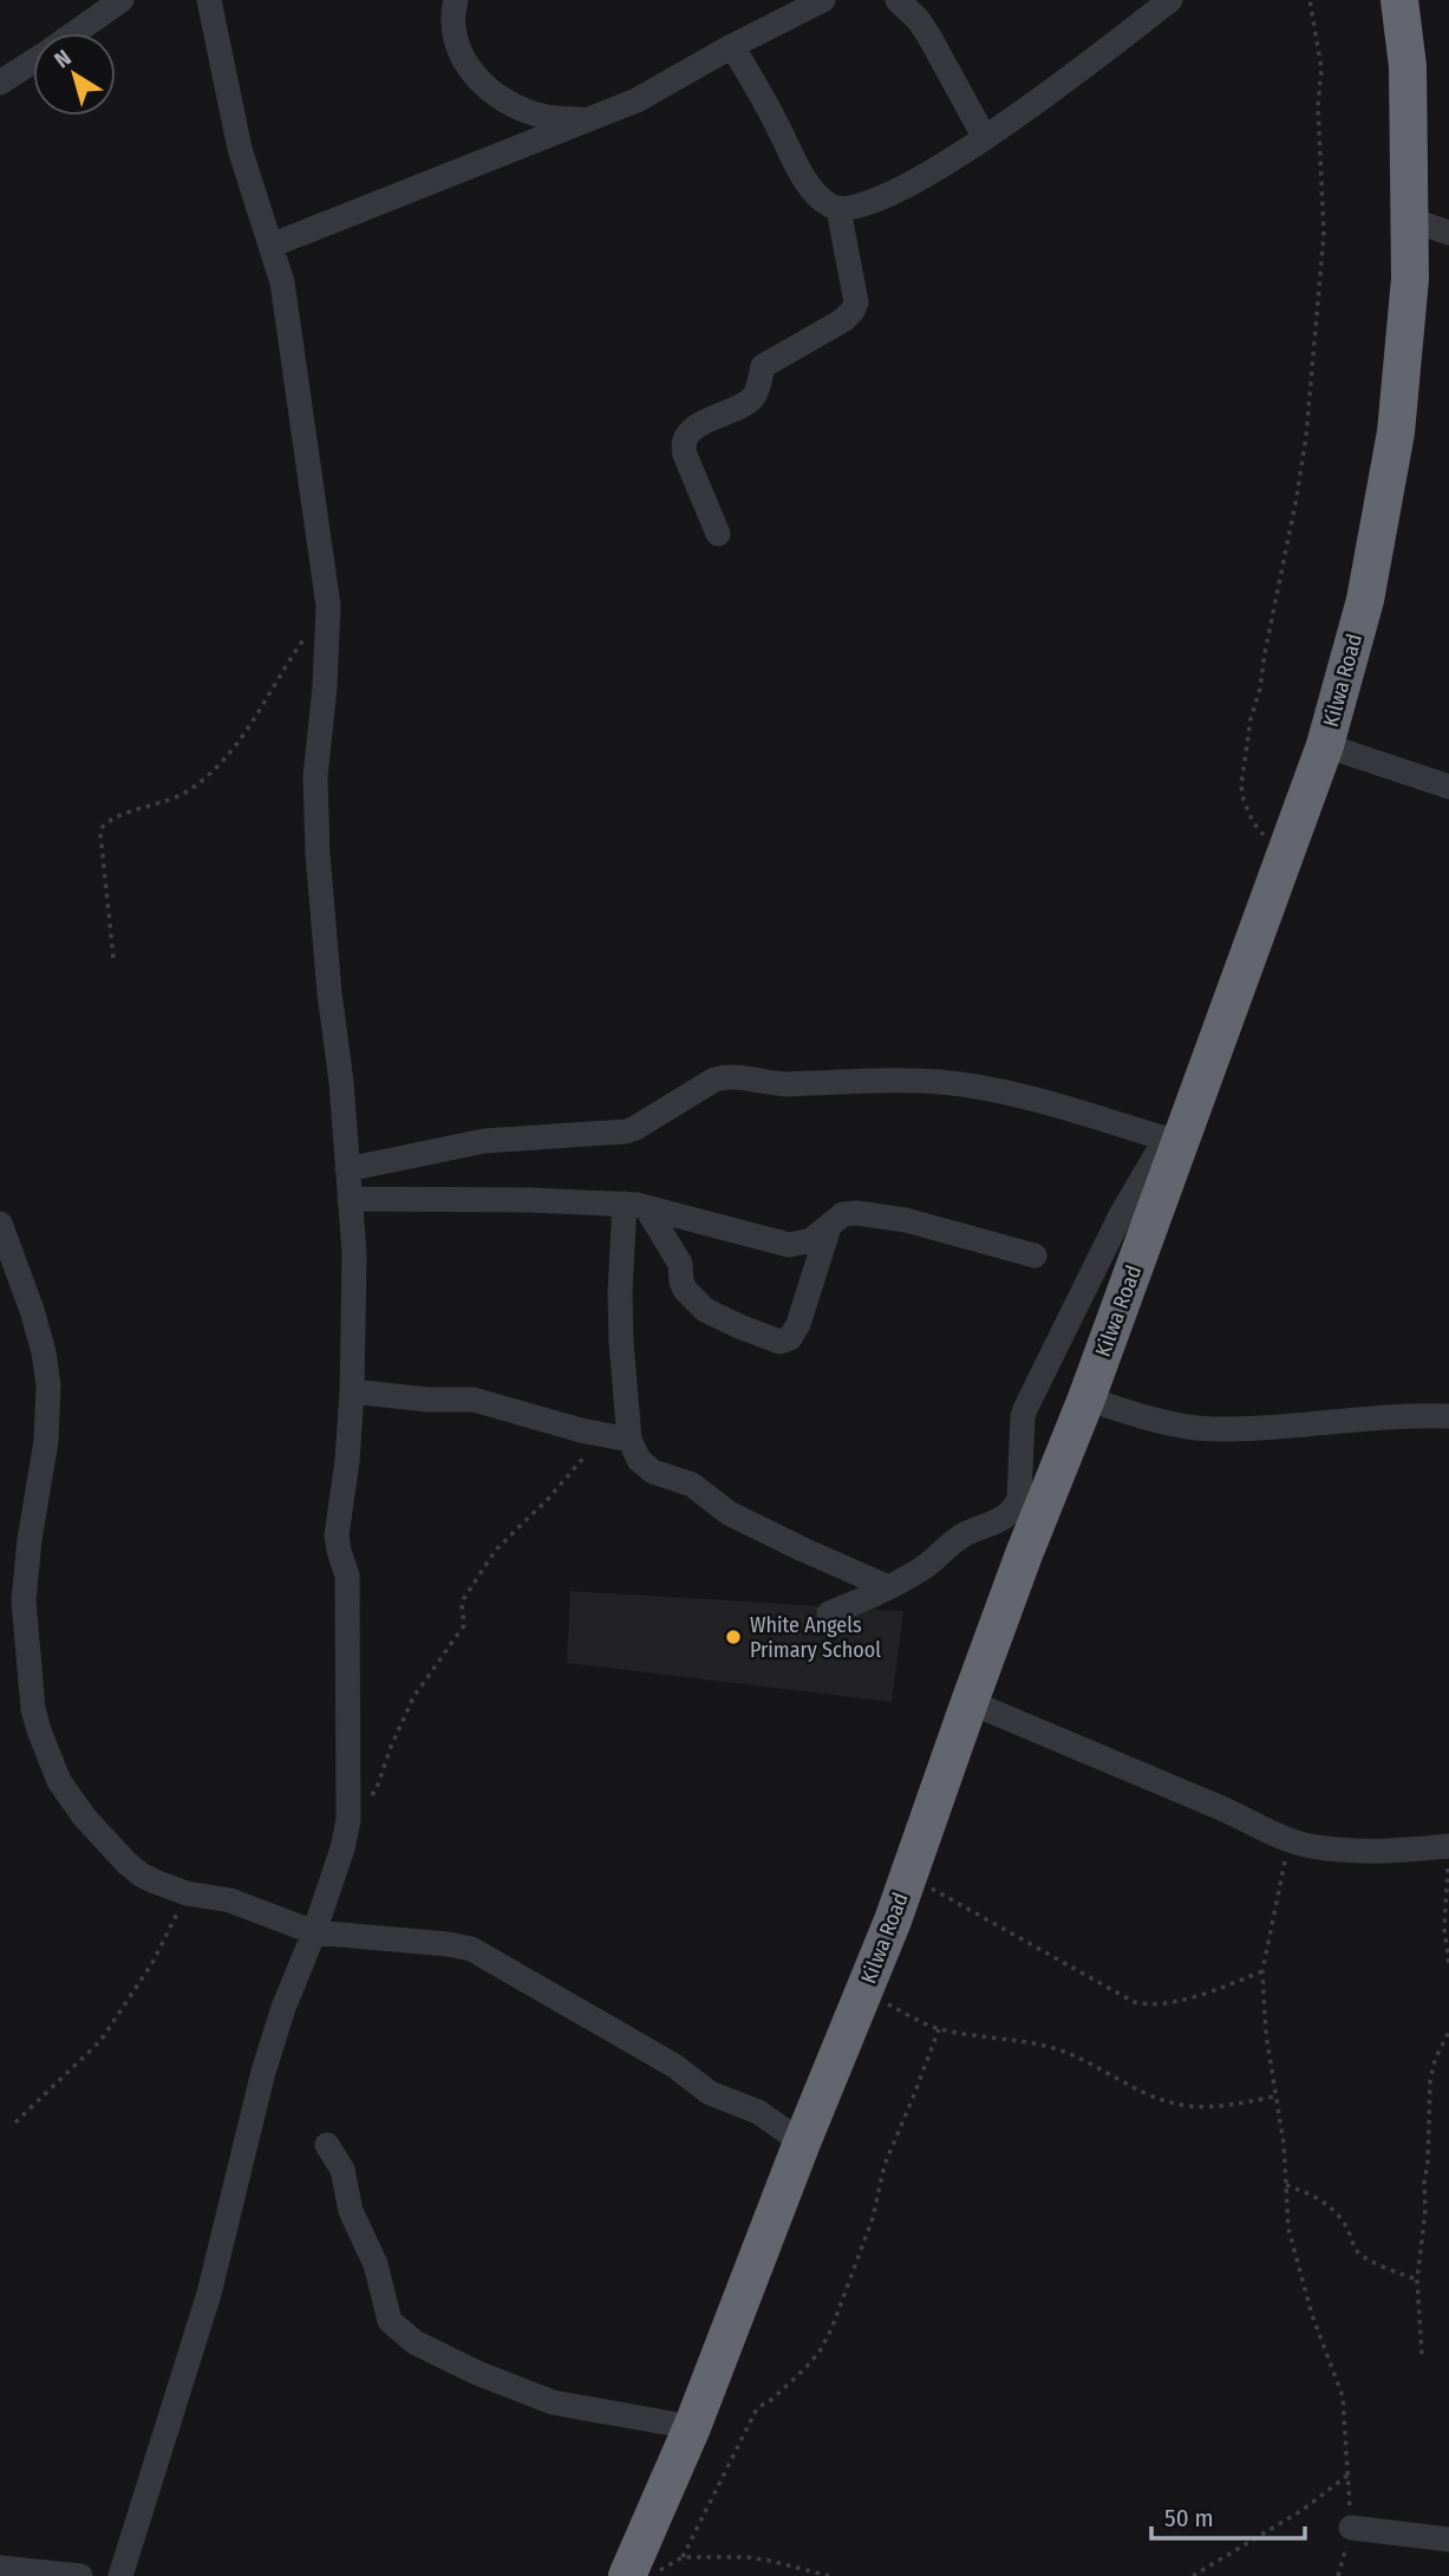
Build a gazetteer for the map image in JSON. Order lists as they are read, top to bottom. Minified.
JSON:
{"streets":{"highway":["Kilwa Road"]},"places":["White Angels Primary School"],"scale_bar":"50 m","north":"top left"}
